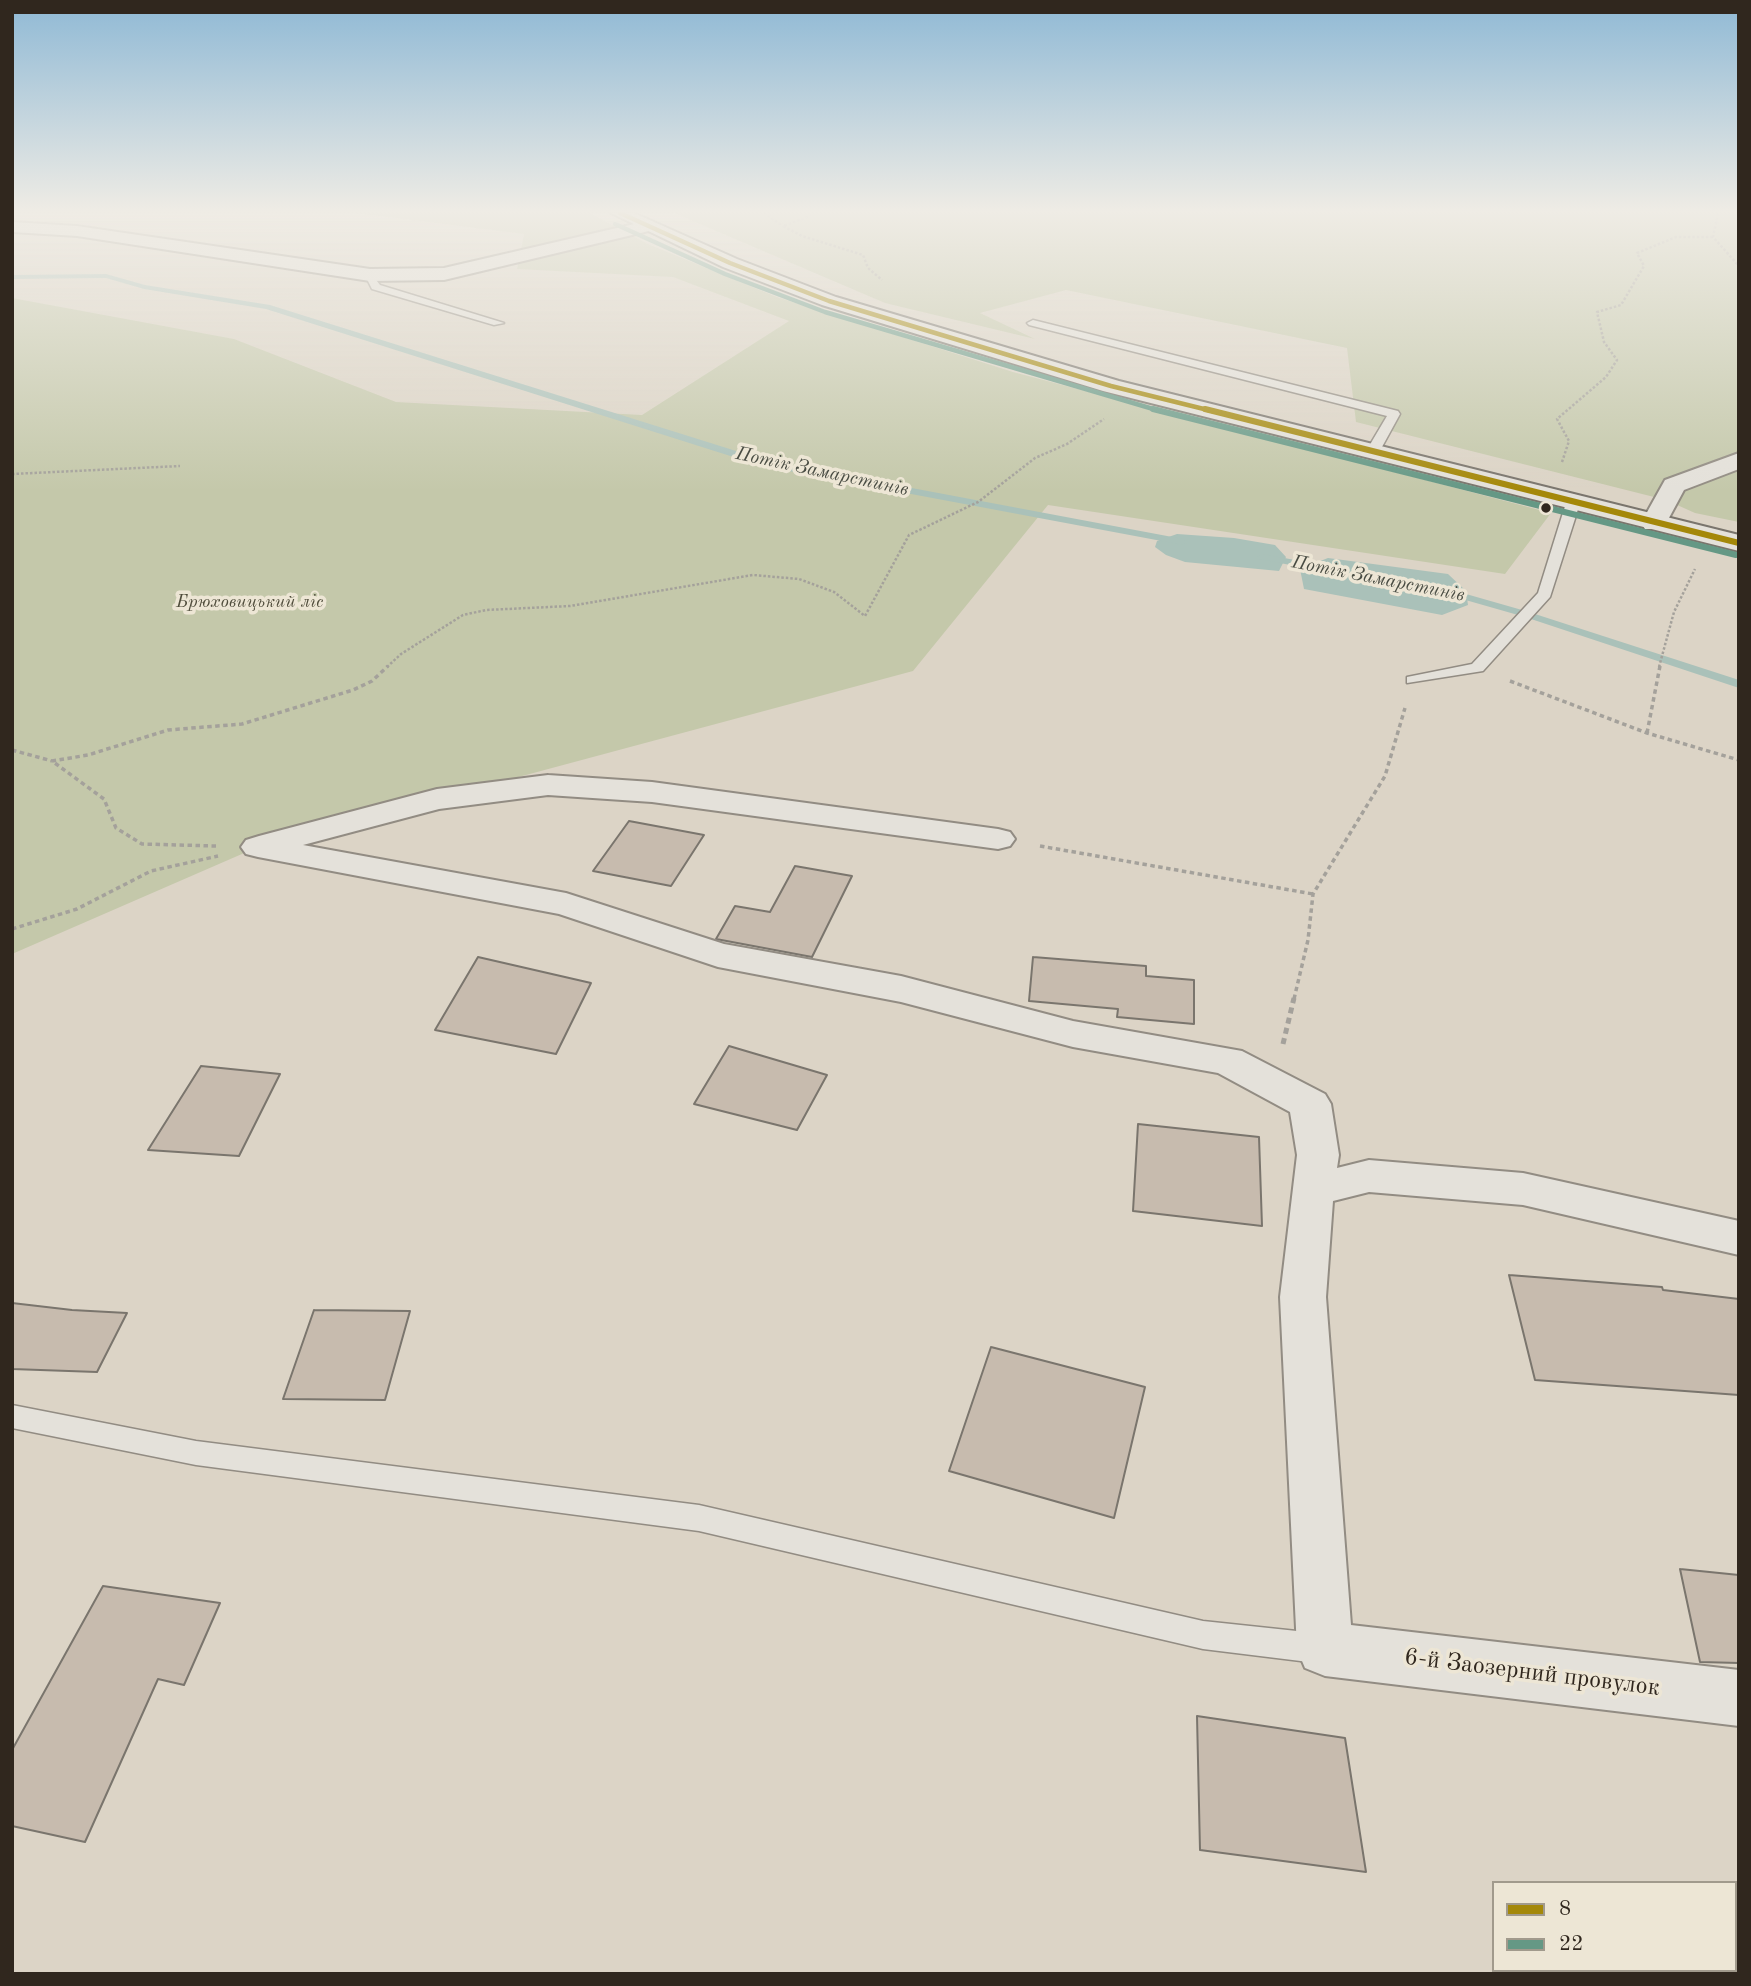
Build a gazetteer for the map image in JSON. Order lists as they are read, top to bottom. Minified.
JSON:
{"streets":{"street":["6-й Заозерний провулок"]},"water":["Потік Замарстинів"],"parks":["Брюховицький ліс"],"lines":["transit line 8","transit line 22"],"legend":["8","22"]}
